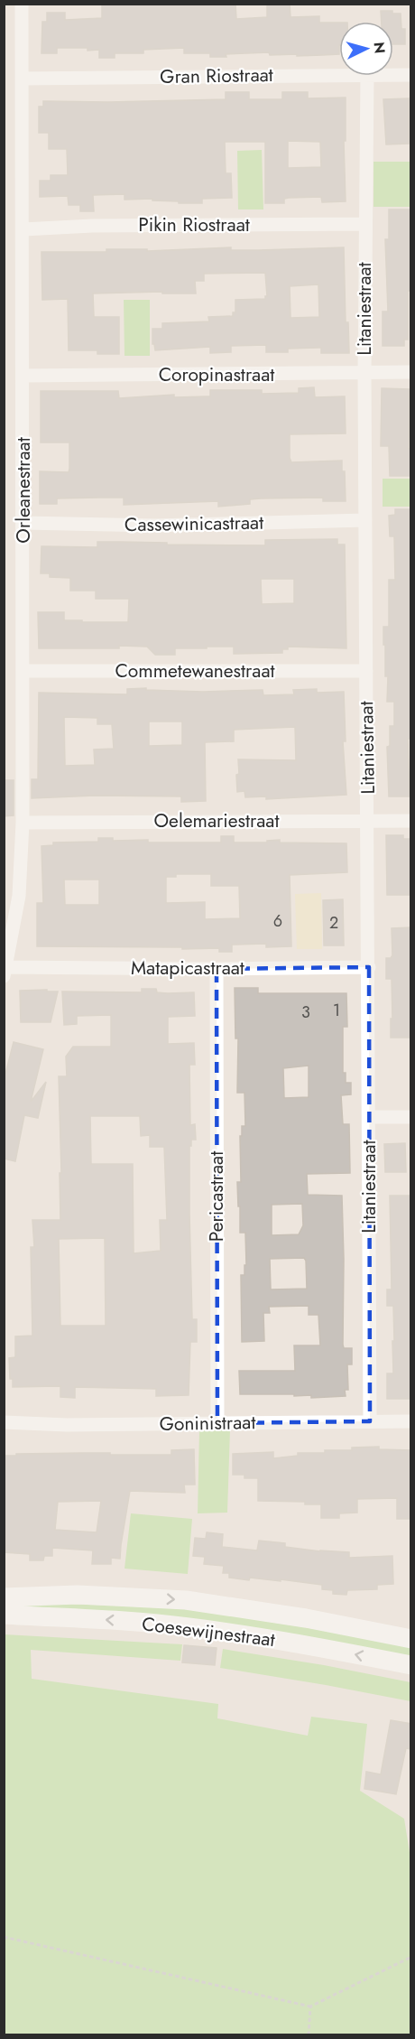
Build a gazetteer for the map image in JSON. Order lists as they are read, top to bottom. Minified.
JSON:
{"streets":{"main road":["Coesewijnestraat"],"street":["Gran Riostraat","Pikin Riostraat","Litaniestraat","Coropinastraat","Orleanestraat","Cassewinicastraat","Commetewanestraat","Oelemariestraat","Matapicastraat","Pericastraat","Goninistraat"]},"crossings":[["Gran Riostraat","Orleanestraat"],["Pikin Riostraat","Litaniestraat"],["Pikin Riostraat","Orleanestraat"],["Litaniestraat","Coropinastraat"],["Litaniestraat","Cassewinicastraat"],["Litaniestraat","Commetewanestraat"],["Litaniestraat","Oelemariestraat"],["Litaniestraat","Matapicastraat"],["Litaniestraat","Goninistraat"],["Coropinastraat","Orleanestraat"],["Orleanestraat","Cassewinicastraat"],["Orleanestraat","Commetewanestraat"],["Orleanestraat","Oelemariestraat"],["Orleanestraat","Matapicastraat"],["Matapicastraat","Pericastraat"],["Pericastraat","Goninistraat"]],"house_numbers":["6","2","1","3"],"north":"right"}
